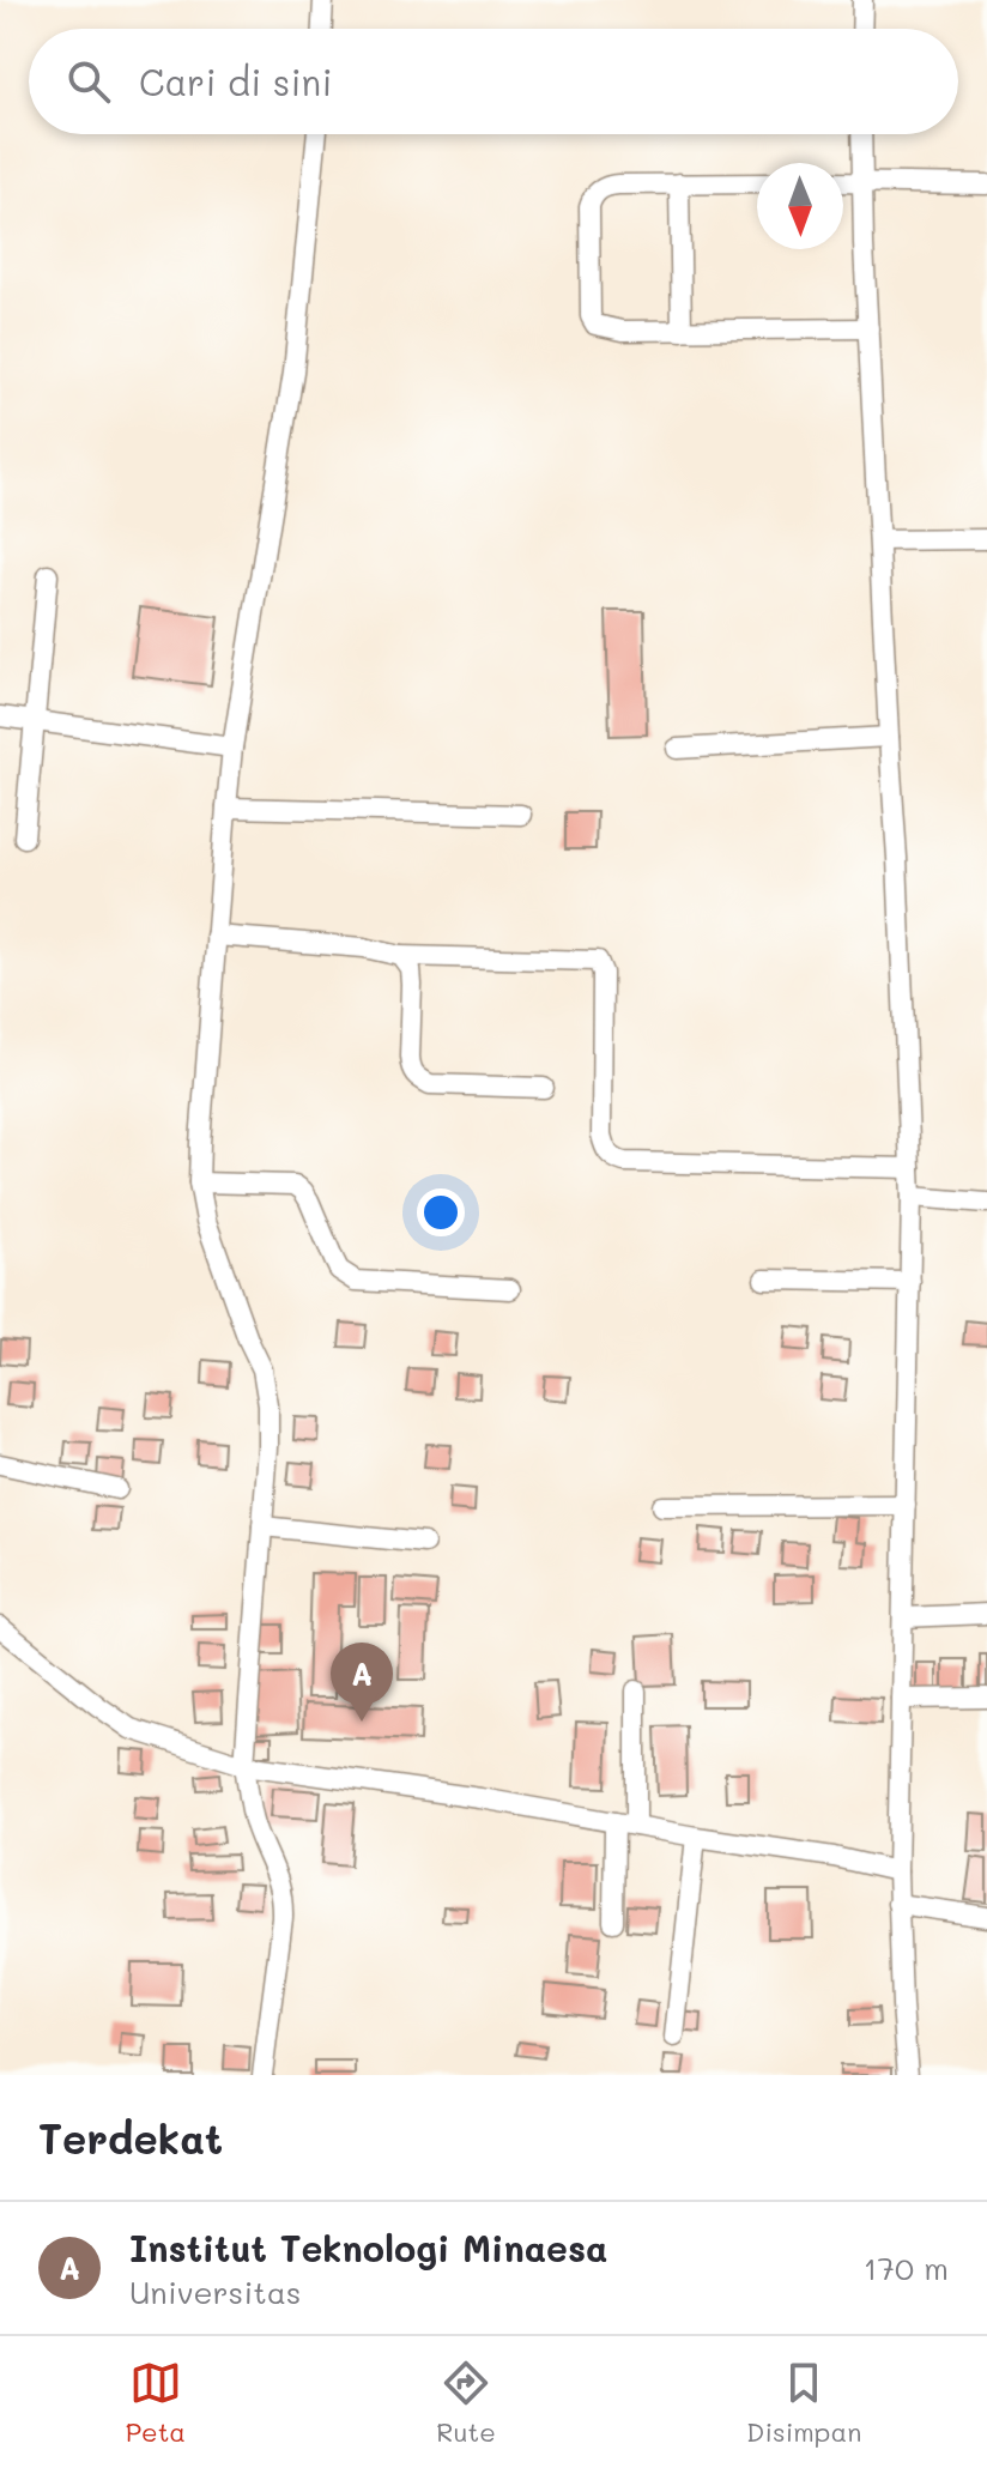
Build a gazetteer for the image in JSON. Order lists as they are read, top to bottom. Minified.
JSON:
{"north":"bottom","page":{"search":"Cari di sini","pins":"A","heading":"Terdekat","list":[{"mark":"A","name":"Institut Teknologi Minaesa","note":"Universitas","value":"170 m"}],"nav":["Peta","Rute","Disimpan"]}}
